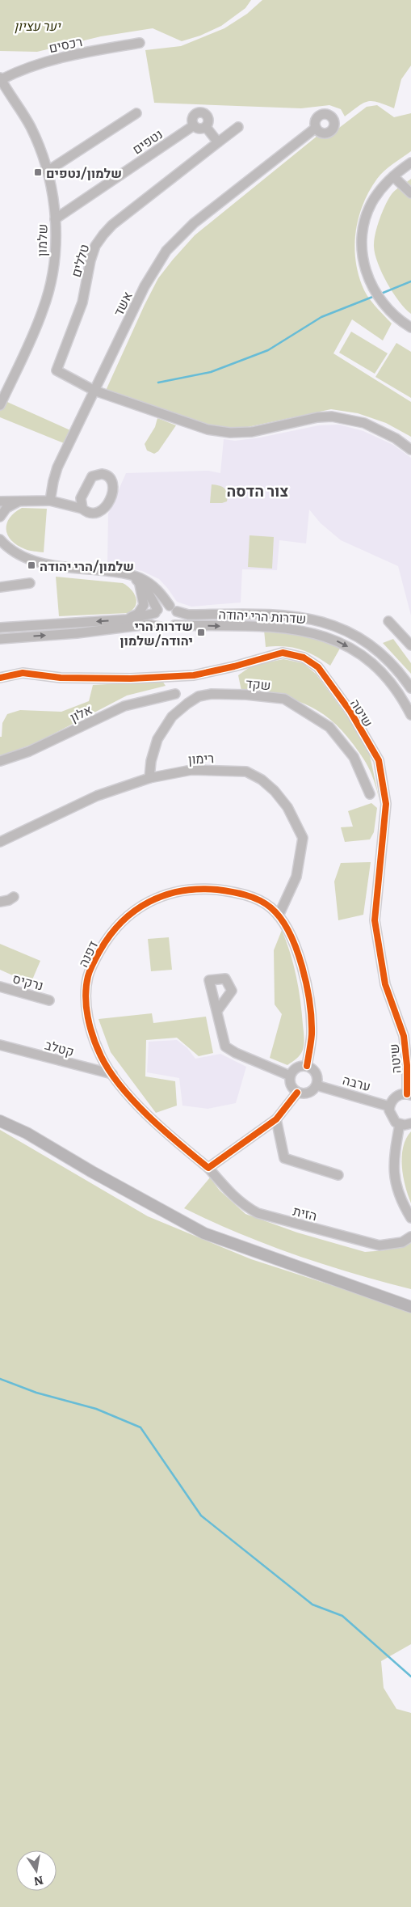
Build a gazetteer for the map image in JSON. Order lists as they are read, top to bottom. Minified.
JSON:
{"streets":{"street":["רכסים","נטפים","שלמון","טללים","אשד","שדרות הרי יהודה","שקד","אלון","שיטה","רימון","דפנה","נרקיס","קטלב","ערבה","הזית"]},"crossings":[["רכסים","שלמון"],["נטפים","שלמון"],["טללים","אשד"],["שקד","רימון"],["רימון","דפנה"],["דפנה","קטלב"],["דפנה","ערבה"],["דפנה","הזית"]],"districts":["צור הדסה"],"parks":["יער עציון"],"places":{"transit":["שלמון/נטפים","שלמון/הרי יהודה","שדרות הרי יהודה/שלמון"]},"north":"bottom"}
